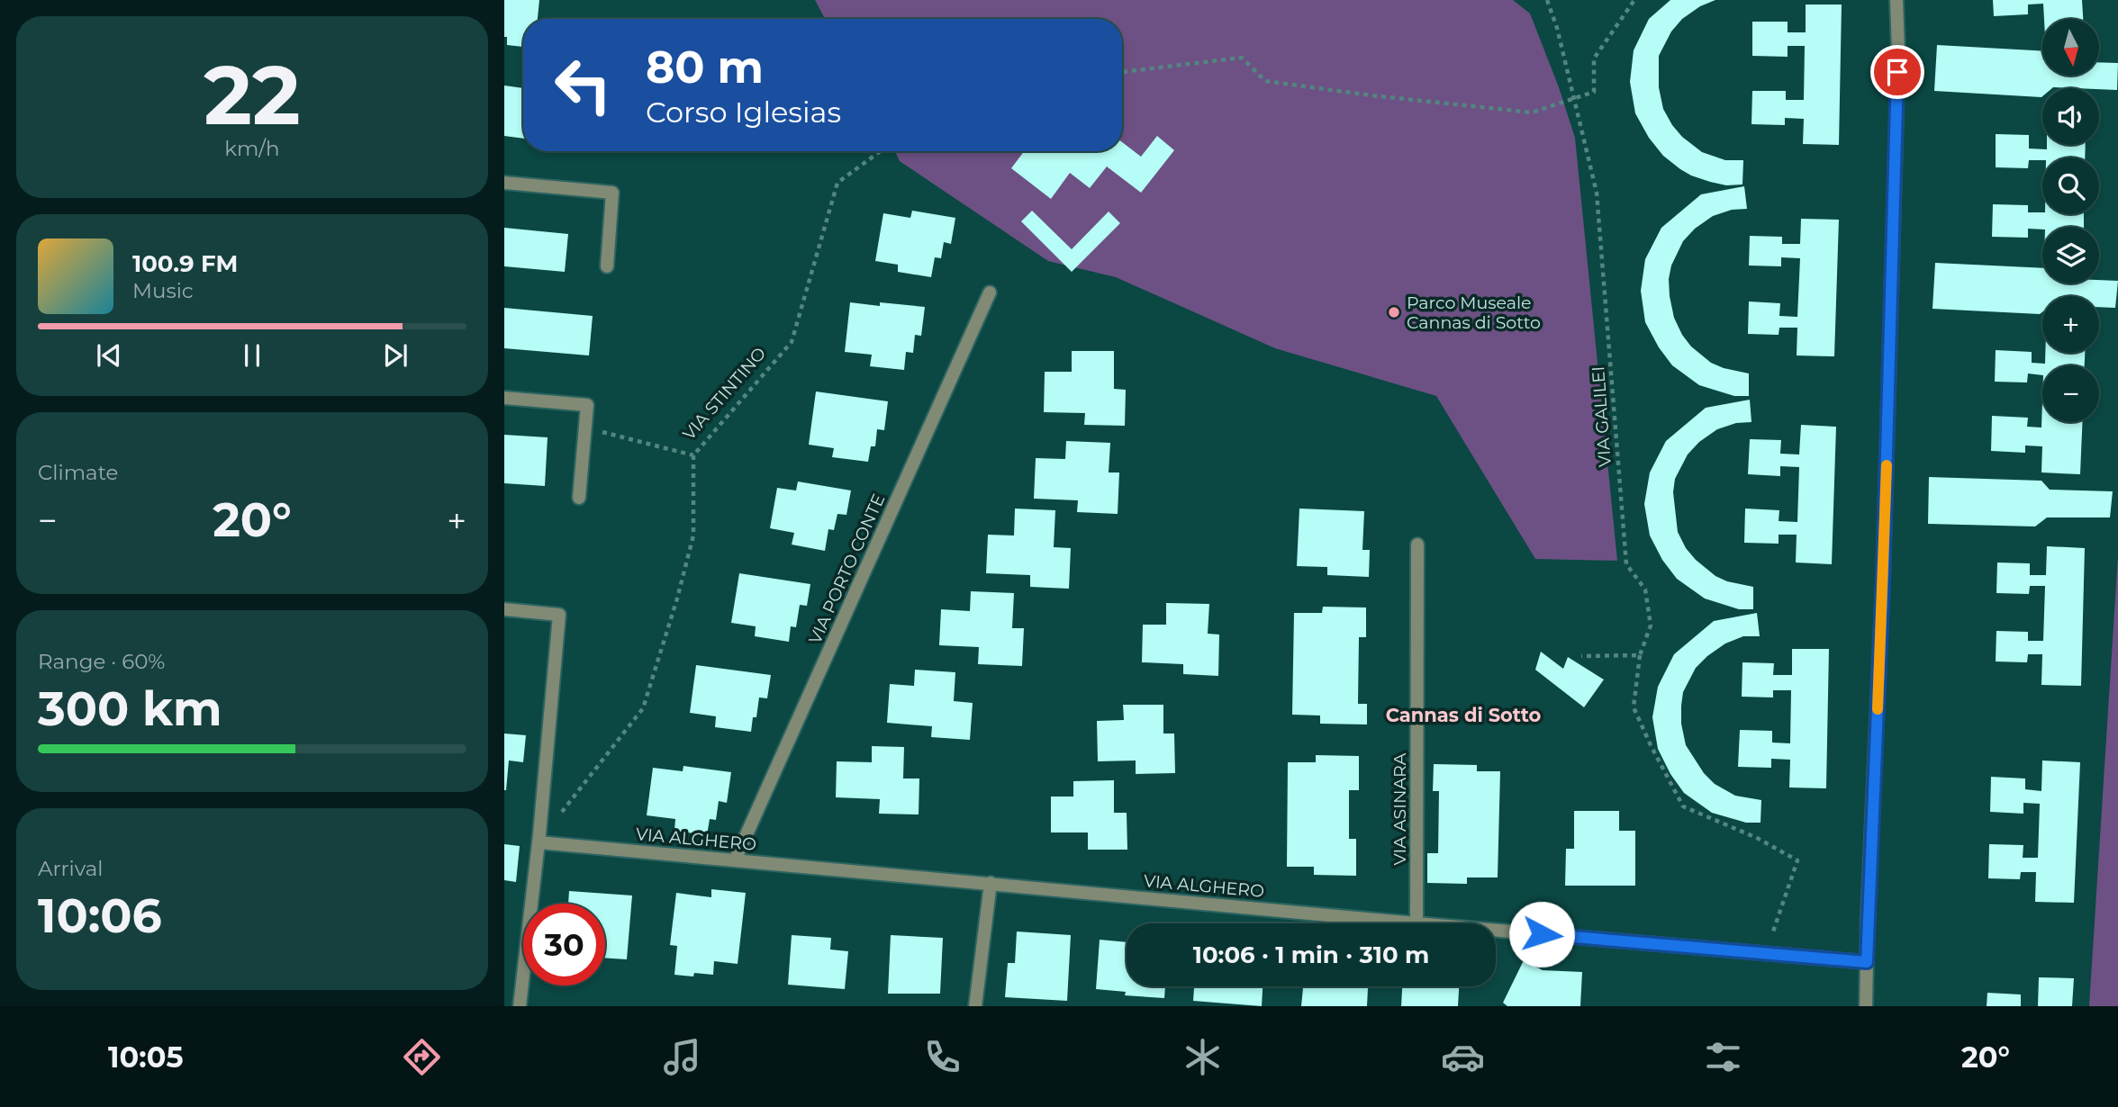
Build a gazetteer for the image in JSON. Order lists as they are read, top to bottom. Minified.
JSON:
{"streets":{"street":["VIA PORTO CONTE","VIA ASINARA","VIA ALGHERO"],"path":["VIA STINTINO","VIA GALILEI"]},"crossings":[["VIA GALILEI","VIA ALGHERO"],["VIA PORTO CONTE","VIA ALGHERO"],["VIA ASINARA","VIA ALGHERO"]],"districts":["Cannas di Sotto"],"places":["Parco Museale Cannas di Sotto"],"north":"bottom","page":{"tile":[["22","km/h"],"Climate",["Range · 60%","300 km"],["Arrival","10:06"]],"map_buttons":["+","−"],"turn":["80 m","Corso Iglesias"],"song":["100.9 FM","Music"],"heat":["−","20°","+"],"limit":"30","trip":"10:06 · 1 min · 310 m","tabs":["10:05","20°"]}}
